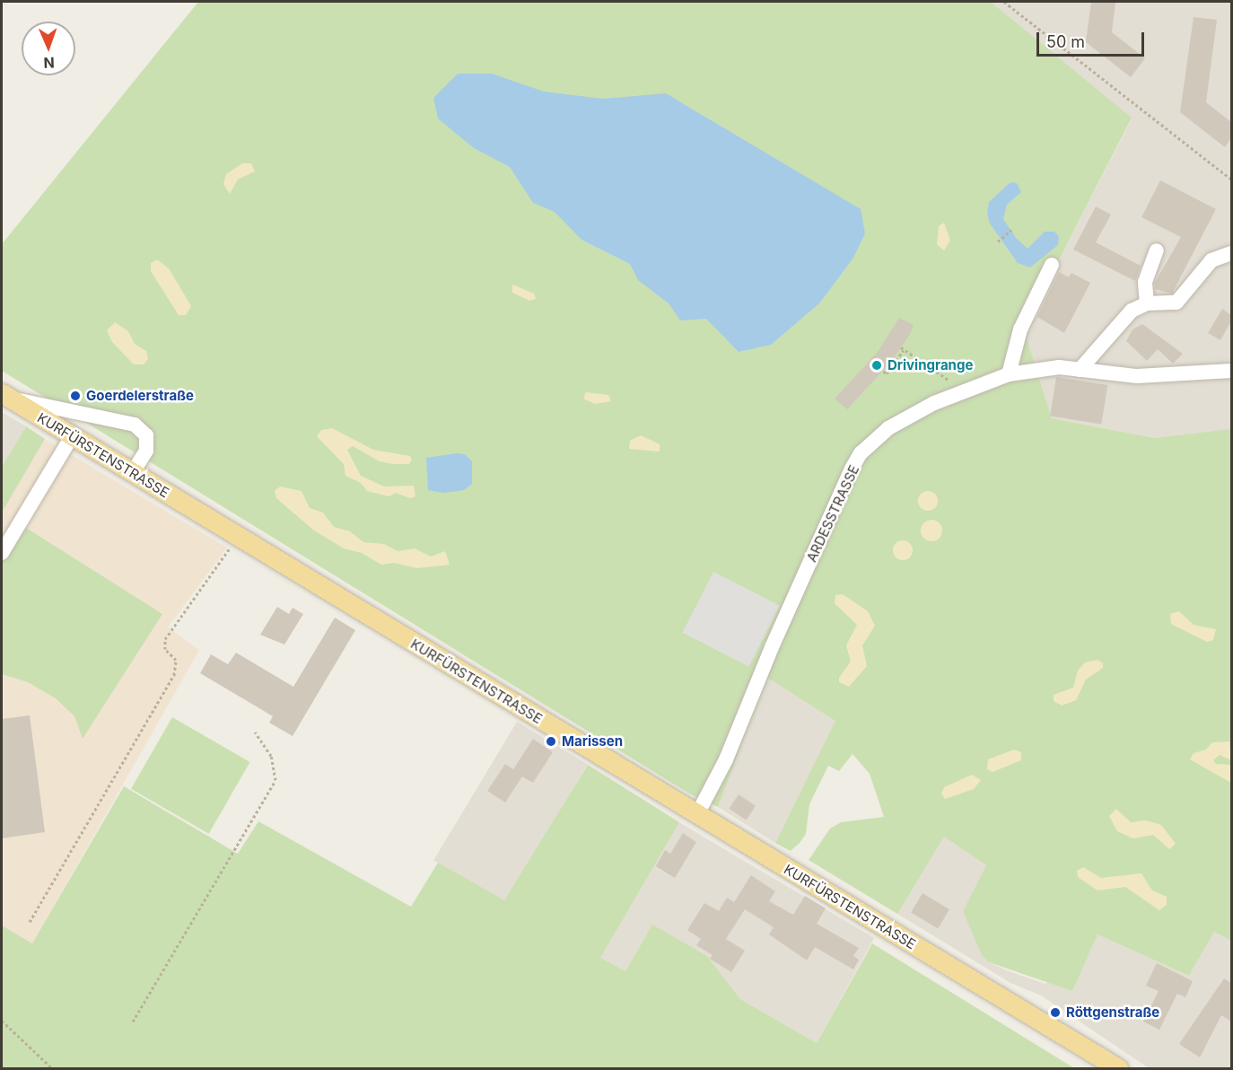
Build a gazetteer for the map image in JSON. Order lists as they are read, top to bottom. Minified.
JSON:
{"streets":{"main road":["KURFÜRSTENSTRASSE"],"street":["ARDESSTRASSE"]},"crossings":[["KURFÜRSTENSTRASSE","ARDESSTRASSE"]],"places":["Drivingrange","Goerdelerstraße","Marissen","Röttgenstraße"],"scale_bar":"50 m","north":"bottom"}
